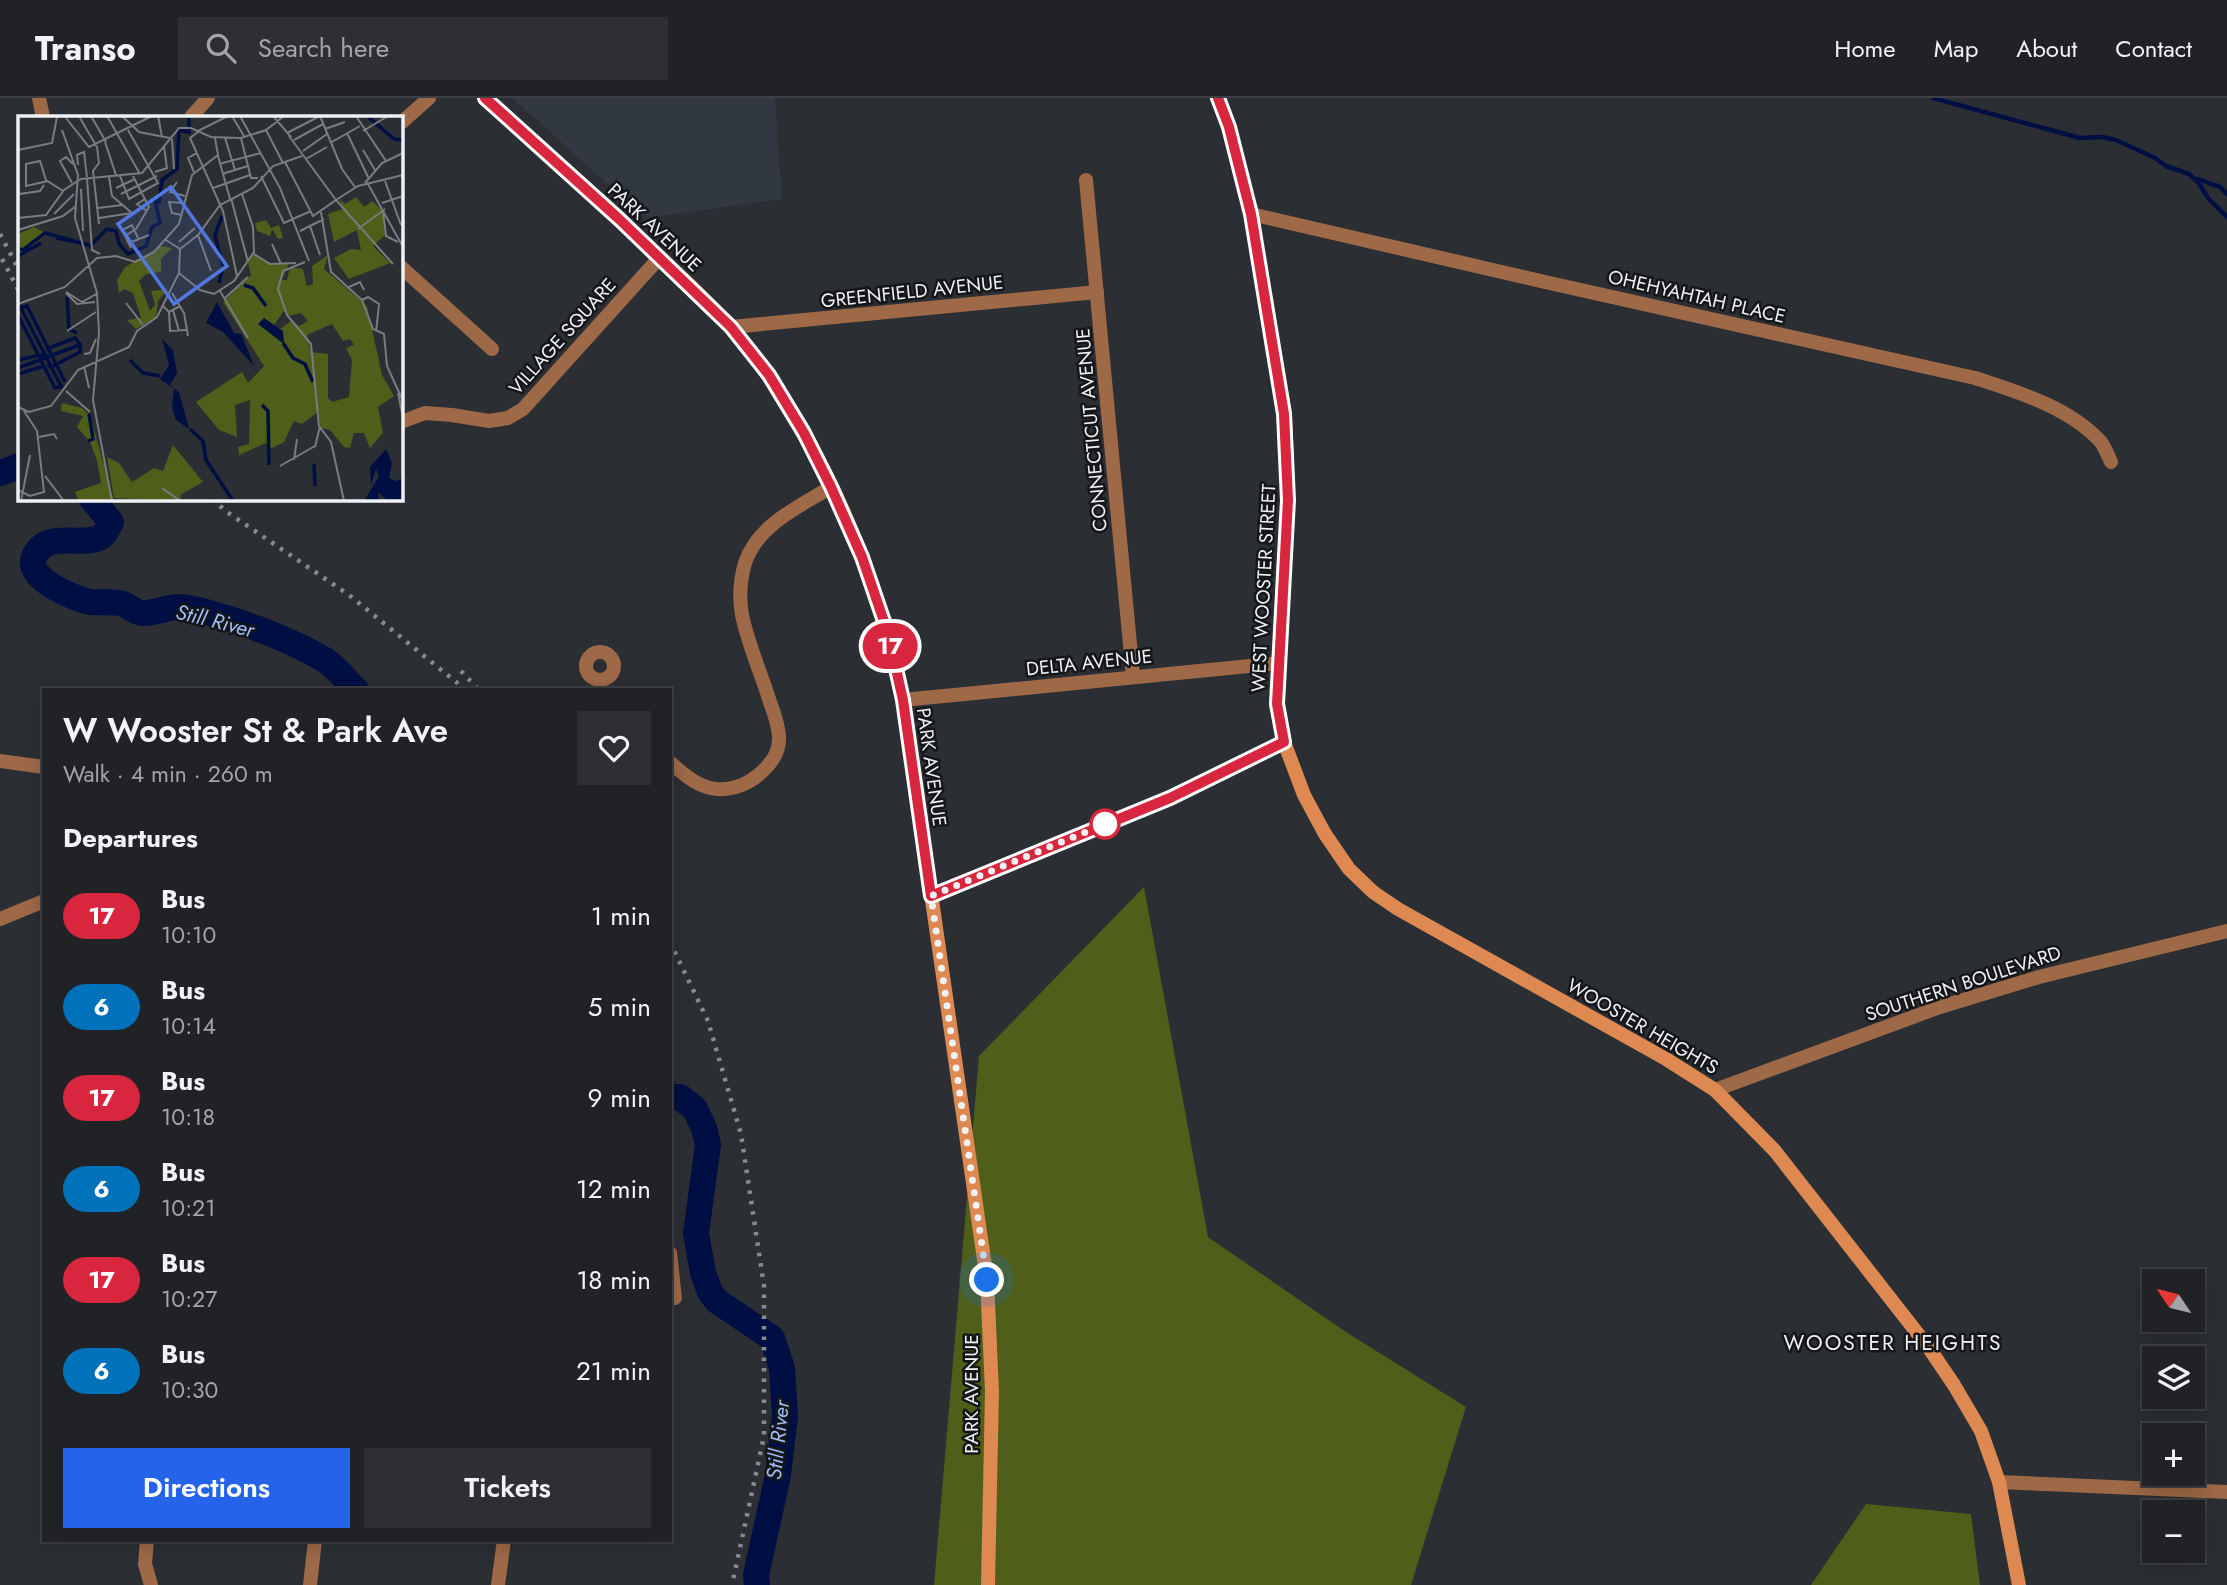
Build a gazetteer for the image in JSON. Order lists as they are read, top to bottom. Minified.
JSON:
{"streets":{"main road":["PARK AVENUE","WEST WOOSTER STREET","WOOSTER HEIGHTS"],"street":["GREENFIELD AVENUE","OHEHYAHTAH PLACE","VILLAGE SQUARE","CONNECTICUT AVENUE","DELTA AVENUE","SOUTHERN BOULEVARD"]},"crossings":[["PARK AVENUE","GREENFIELD AVENUE"],["PARK AVENUE","VILLAGE SQUARE"],["PARK AVENUE","DELTA AVENUE"],["GREENFIELD AVENUE","CONNECTICUT AVENUE"],["OHEHYAHTAH PLACE","WEST WOOSTER STREET"],["CONNECTICUT AVENUE","DELTA AVENUE"],["WEST WOOSTER STREET","DELTA AVENUE"],["WEST WOOSTER STREET","WOOSTER HEIGHTS"],["SOUTHERN BOULEVARD","WOOSTER HEIGHTS"]],"districts":["WOOSTER HEIGHTS"],"water":["Still River"],"lines":["bus line 17"],"north":"top left","page":{"header":"Transo","search":"Search here","nav":["Home","Map","About","Contact"],"on_map":"17","heading":[["W Wooster St & Park Ave","Walk · 4 min · 260 m"],"Departures"],"list":[{"mark":"17","name":"Bus","note":"10:10","value":"1 min"},{"mark":"6","name":"Bus","note":"10:14","value":"5 min"},{"mark":"17","name":"Bus","note":"10:18","value":"9 min"},{"mark":"6","name":"Bus","note":"10:21","value":"12 min"},{"mark":"17","name":"Bus","note":"10:27","value":"18 min"},{"mark":"6","name":"Bus","note":"10:30","value":"21 min"}],"map_buttons":["+","−"],"buttons":["Directions","Tickets"]}}
